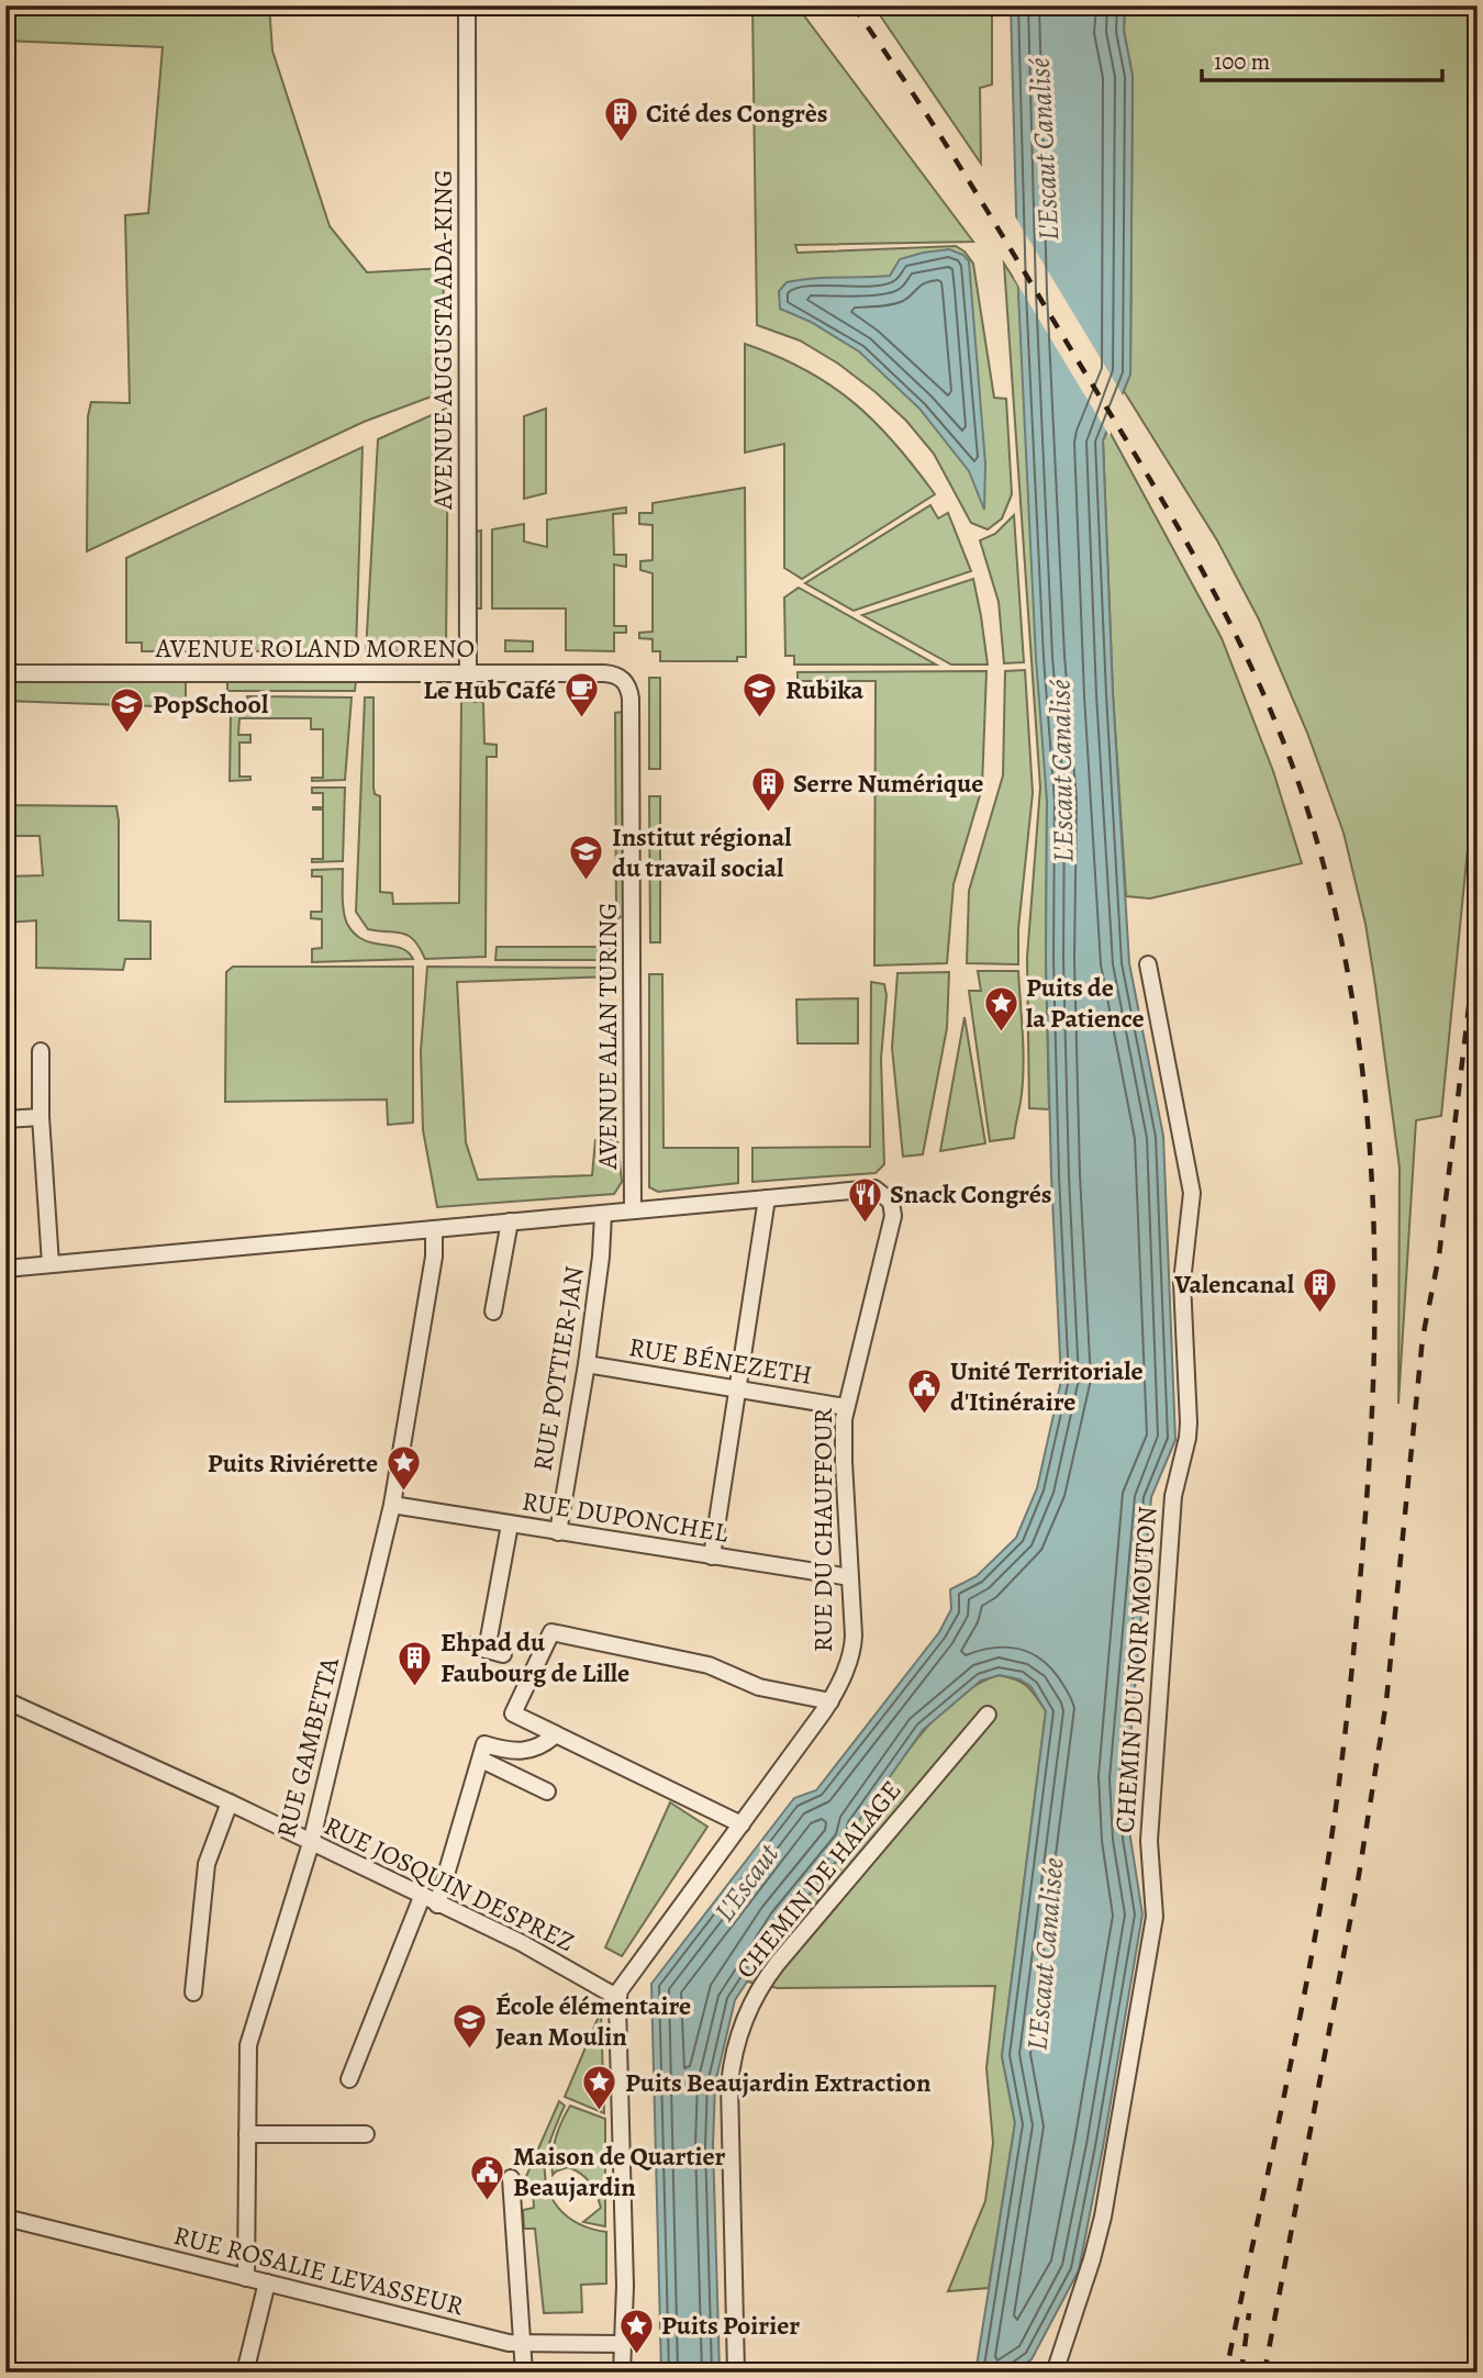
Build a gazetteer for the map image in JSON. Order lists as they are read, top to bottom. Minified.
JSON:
{"streets":{"street":["AVENUE AUGUSTA ADA-KING","AVENUE ROLAND MORENO","AVENUE ALAN TURING","RUE BÉNEZETH","RUE POTTIER-JAN","RUE DUPONCHEL","RUE DU CHAUFFOUR","CHEMIN DU NOIR MOUTON","RUE GAMBETTA","CHEMIN DE HALAGE","RUE JOSQUIN DESPREZ","RUE ROSALIE LEVASSEUR"]},"crossings":[["AVENUE AUGUSTA ADA-KING","AVENUE ROLAND MORENO"],["AVENUE ROLAND MORENO","AVENUE ALAN TURING"],["RUE BÉNEZETH","RUE POTTIER-JAN"],["RUE BÉNEZETH","RUE DU CHAUFFOUR"],["RUE POTTIER-JAN","RUE DUPONCHEL"],["RUE DUPONCHEL","RUE DU CHAUFFOUR"],["RUE DUPONCHEL","RUE GAMBETTA"],["RUE DU CHAUFFOUR","RUE JOSQUIN DESPREZ"],["RUE GAMBETTA","RUE JOSQUIN DESPREZ"],["RUE GAMBETTA","RUE ROSALIE LEVASSEUR"]],"water":["L'Escaut Canalisé","L'Escaut","L'Escaut Canalisée"],"places":{"building":["Cité des Congrès","Serre Numérique","Valencanal","Ehpad du Faubourg de Lille"],"cafe":["Le Hub Café"],"school or university":["Rubika","PopSchool","Institut régional du travail social","École élémentaire Jean Moulin"],"place":["Puits de la Patience","Puits Riviérette","Puits Beaujardin Extraction","Puits Poirier"],"restaurant":["Snack Congrés"],"public building":["Unité Territoriale d'Itinéraire","Maison de Quartier Beaujardin"]},"scale_bar":"100 m"}
